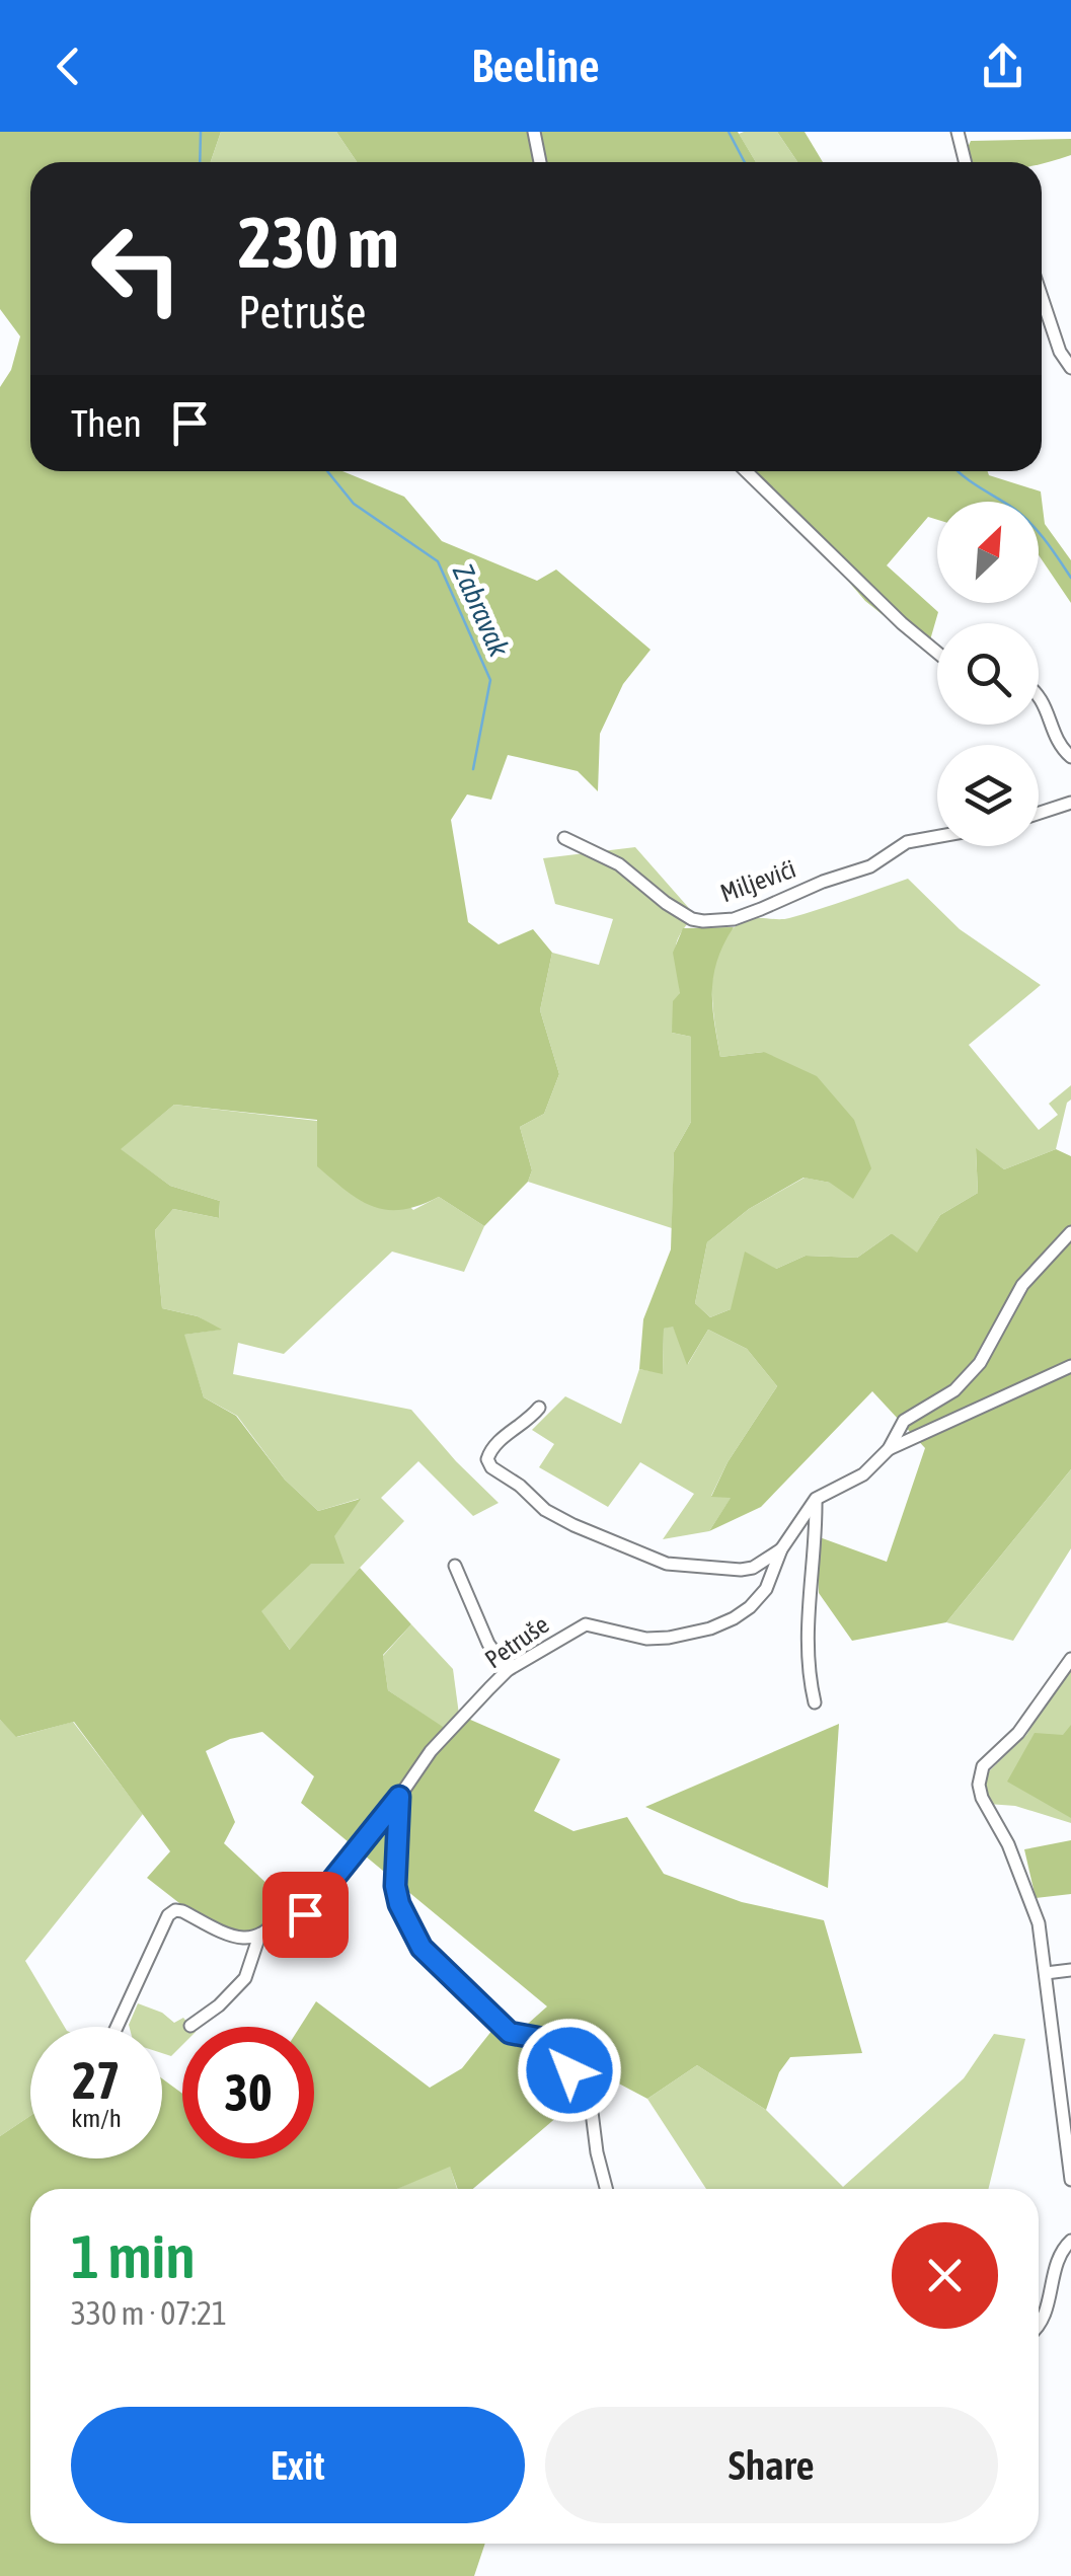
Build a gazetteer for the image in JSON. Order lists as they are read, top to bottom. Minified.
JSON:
{"streets":{"street":["Miljevići","Petruše"]},"water":["Zabravak"],"north":"top right","page":{"header":"Beeline","turn":["230 m","Petruše"],"then":"Then","speed":"27 km/h","limit":"30","heading":["1 min","330 m · 07:21"],"buttons":["Exit","Share"]}}
